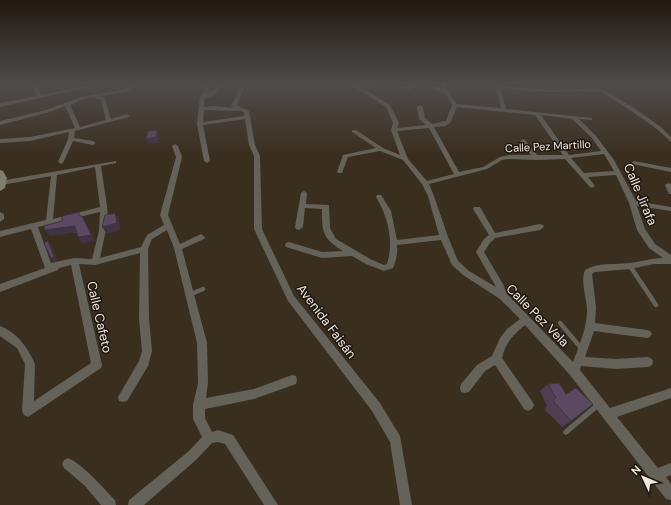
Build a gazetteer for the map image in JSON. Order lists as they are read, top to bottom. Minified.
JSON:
{"streets":{"street":["Calle Pez Martillo","Calle Jirafa","Calle Pez Vela","Calle Cafeto","Avenida Faisán"]},"crossings":[["Calle Pez Martillo","Calle Jirafa"],["Calle Pez Martillo","Calle Pez Vela"]],"north":"top left"}
